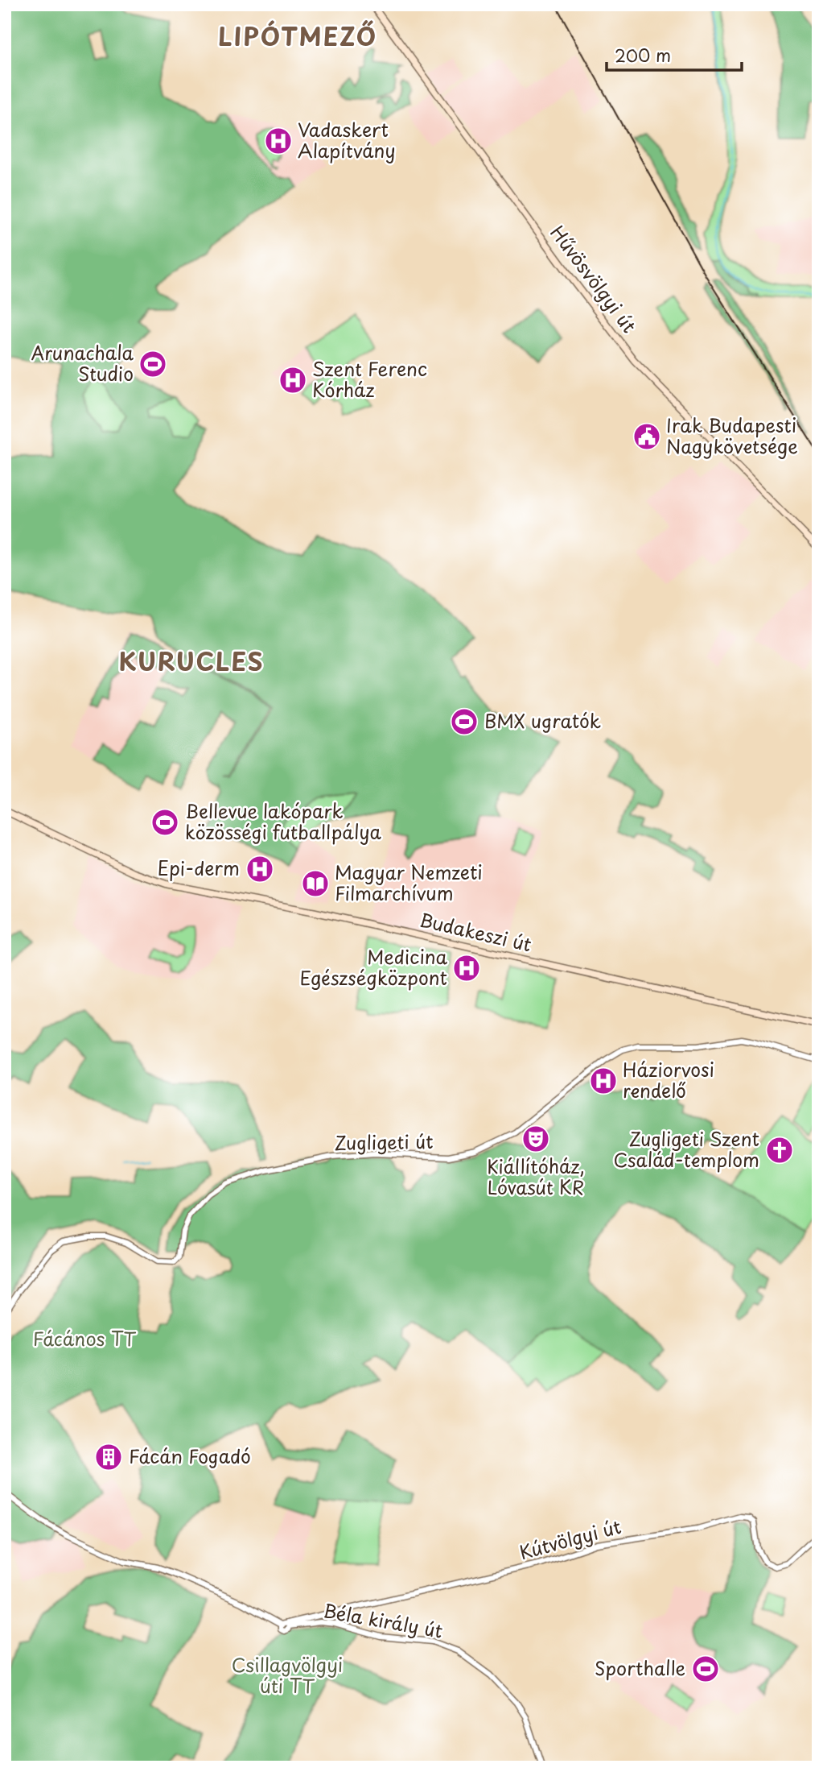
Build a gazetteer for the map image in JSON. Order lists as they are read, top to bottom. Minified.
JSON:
{"streets":{"main road":["Hűvösvölgyi út","Budakeszi út"],"street":["Zugligeti út","Kútvölgyi út","Béla király út"]},"crossings":[["Kútvölgyi út","Béla király út"]],"districts":["LIPÓTMEZŐ","KURUCLES"],"parks":["Fácános TT","Csillagvölgyi úti TT"],"places":{"hospital":["Vadaskert Alapítvány","Szent Ferenc Kórház","Epi-derm","Medicina Egészségközpont","Háziorvosi rendelő"],"sports":["Arunachala Studio","BMX ugratók","Bellevue lakópark közösségi futballpálya","Sporthalle"],"public building":["Irak Budapesti Nagykövetsége"],"library":["Magyar Nemzeti Filmarchívum"],"theatre":["Kiállítóház, Lóvasút KR"],"church":["Zugligeti Szent Család-templom"],"building":["Fácán Fogadó"]},"scale_bar":"200 m"}
